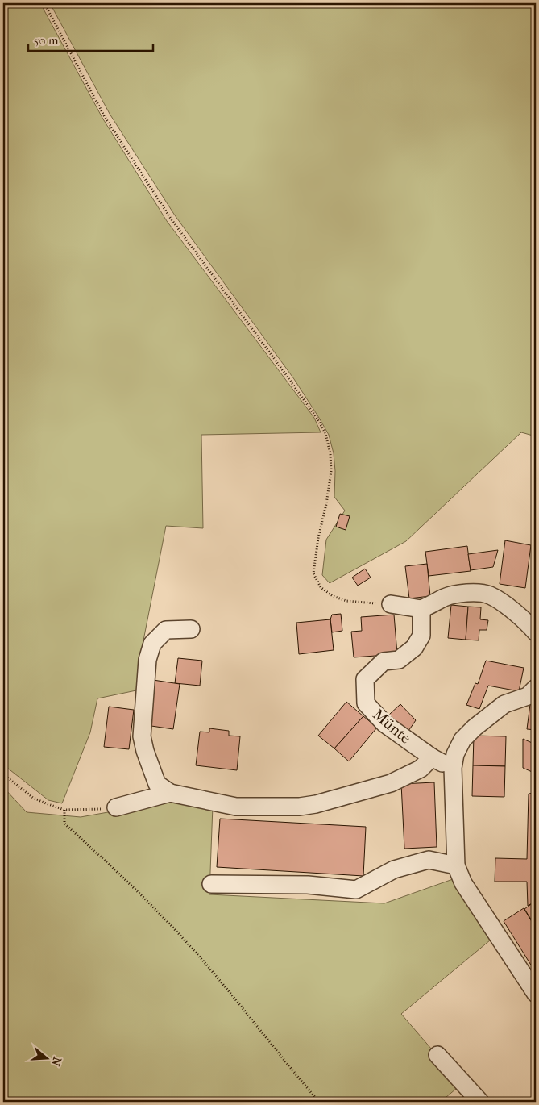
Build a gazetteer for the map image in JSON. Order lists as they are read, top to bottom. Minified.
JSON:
{"streets":{"street":["Münte"]},"scale_bar":"50 m","north":"right"}
